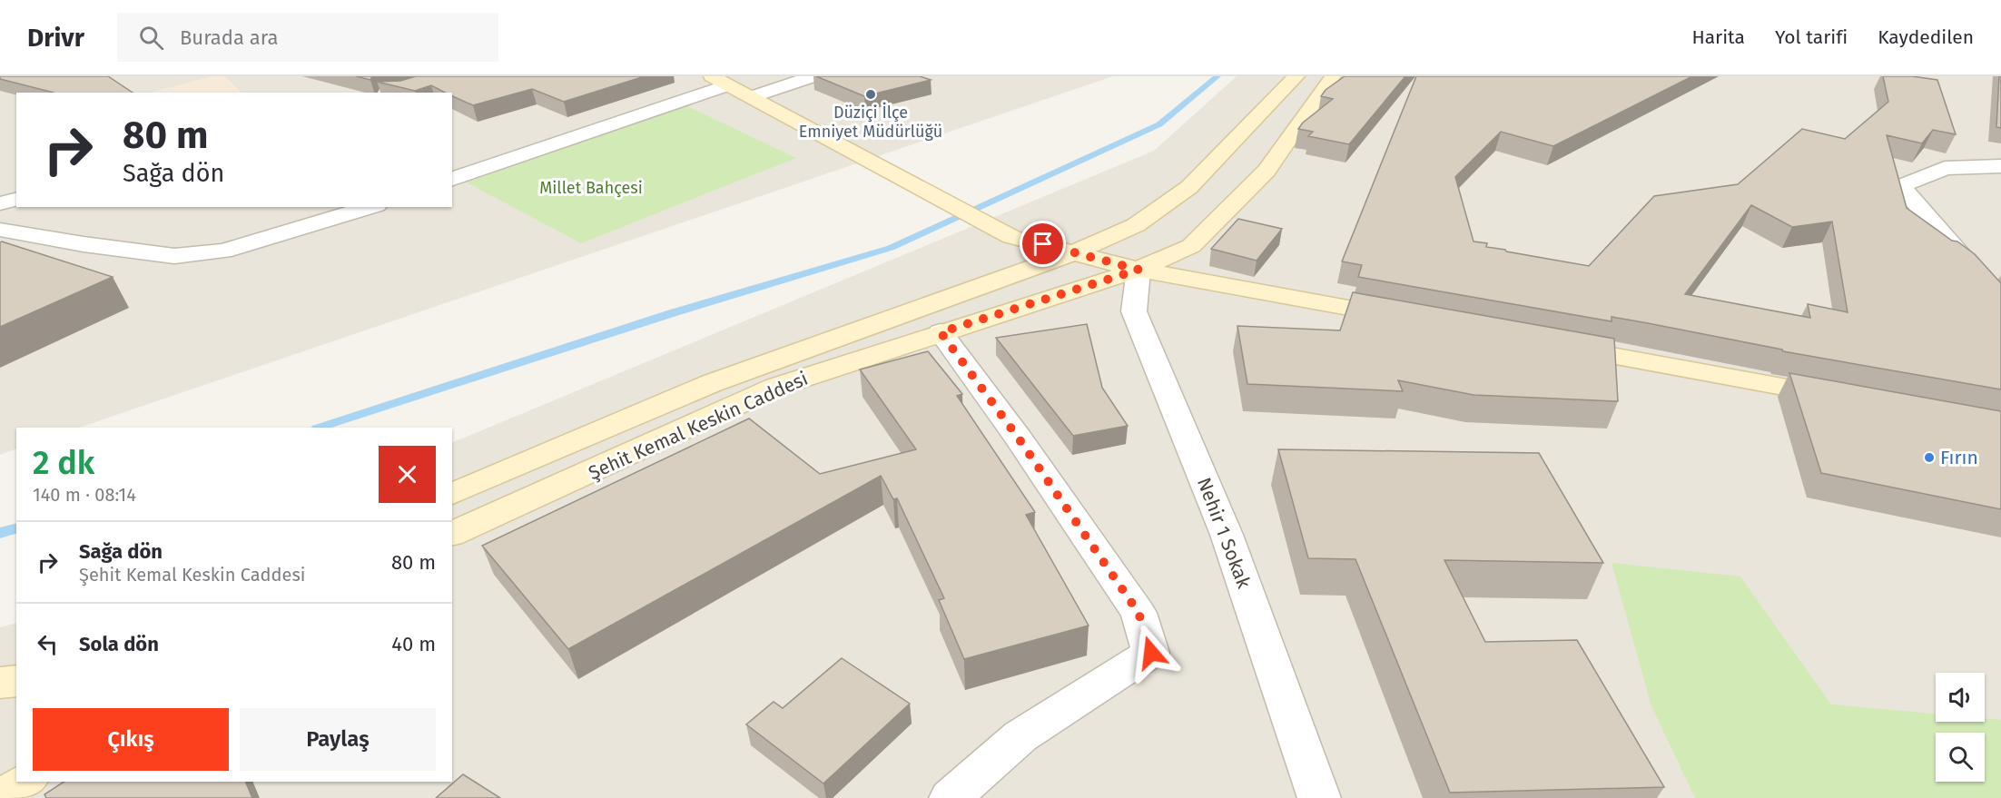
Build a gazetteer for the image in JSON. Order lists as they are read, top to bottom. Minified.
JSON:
{"streets":{"street":["Şehit Kemal Keskin Caddesi","Nehir 1 Sokak"]},"crossings":[["Şehit Kemal Keskin Caddesi","Nehir 1 Sokak"]],"parks":["Millet Bahçesi"],"places":["Düziçi İlçe Emniyet Müdürlüğü","Fırın"],"page":{"header":"Drivr","search":"Burada ara","nav":["Harita","Yol tarifi","Kaydedilen"],"turn":["80 m","Sağa dön"],"heading":["2 dk","140 m · 08:14"],"list":[{"name":"Sağa dön","note":"Şehit Kemal Keskin Caddesi","value":"80 m"},{"name":"Sola dön","value":"40 m"}],"buttons":["Çıkış","Paylaş"]}}
